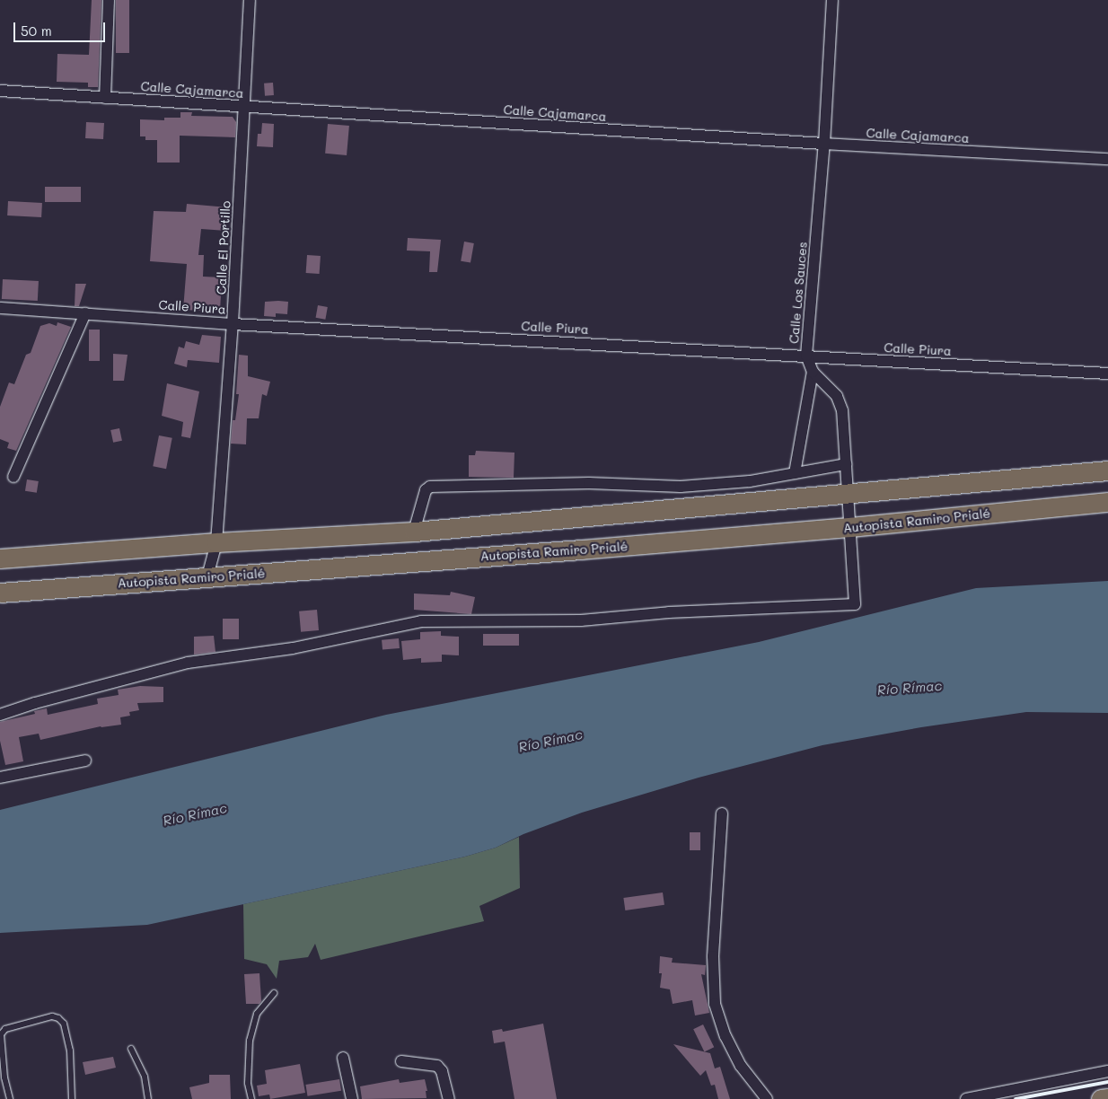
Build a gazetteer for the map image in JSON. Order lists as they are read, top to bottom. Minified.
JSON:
{"streets":{"highway":["Autopista Ramiro Prialé"],"street":["Calle Cajamarca","Calle El Portillo","Calle Los Sauces","Calle Piura"]},"crossings":[["Calle Cajamarca","Calle El Portillo"],["Calle Cajamarca","Calle Los Sauces"],["Calle El Portillo","Calle Piura"],["Calle El Portillo","Autopista Ramiro Prialé"],["Calle Los Sauces","Calle Piura"],["Calle Los Sauces","Autopista Ramiro Prialé"]],"water":["Río Rímac"],"scale_bar":"50 m"}
